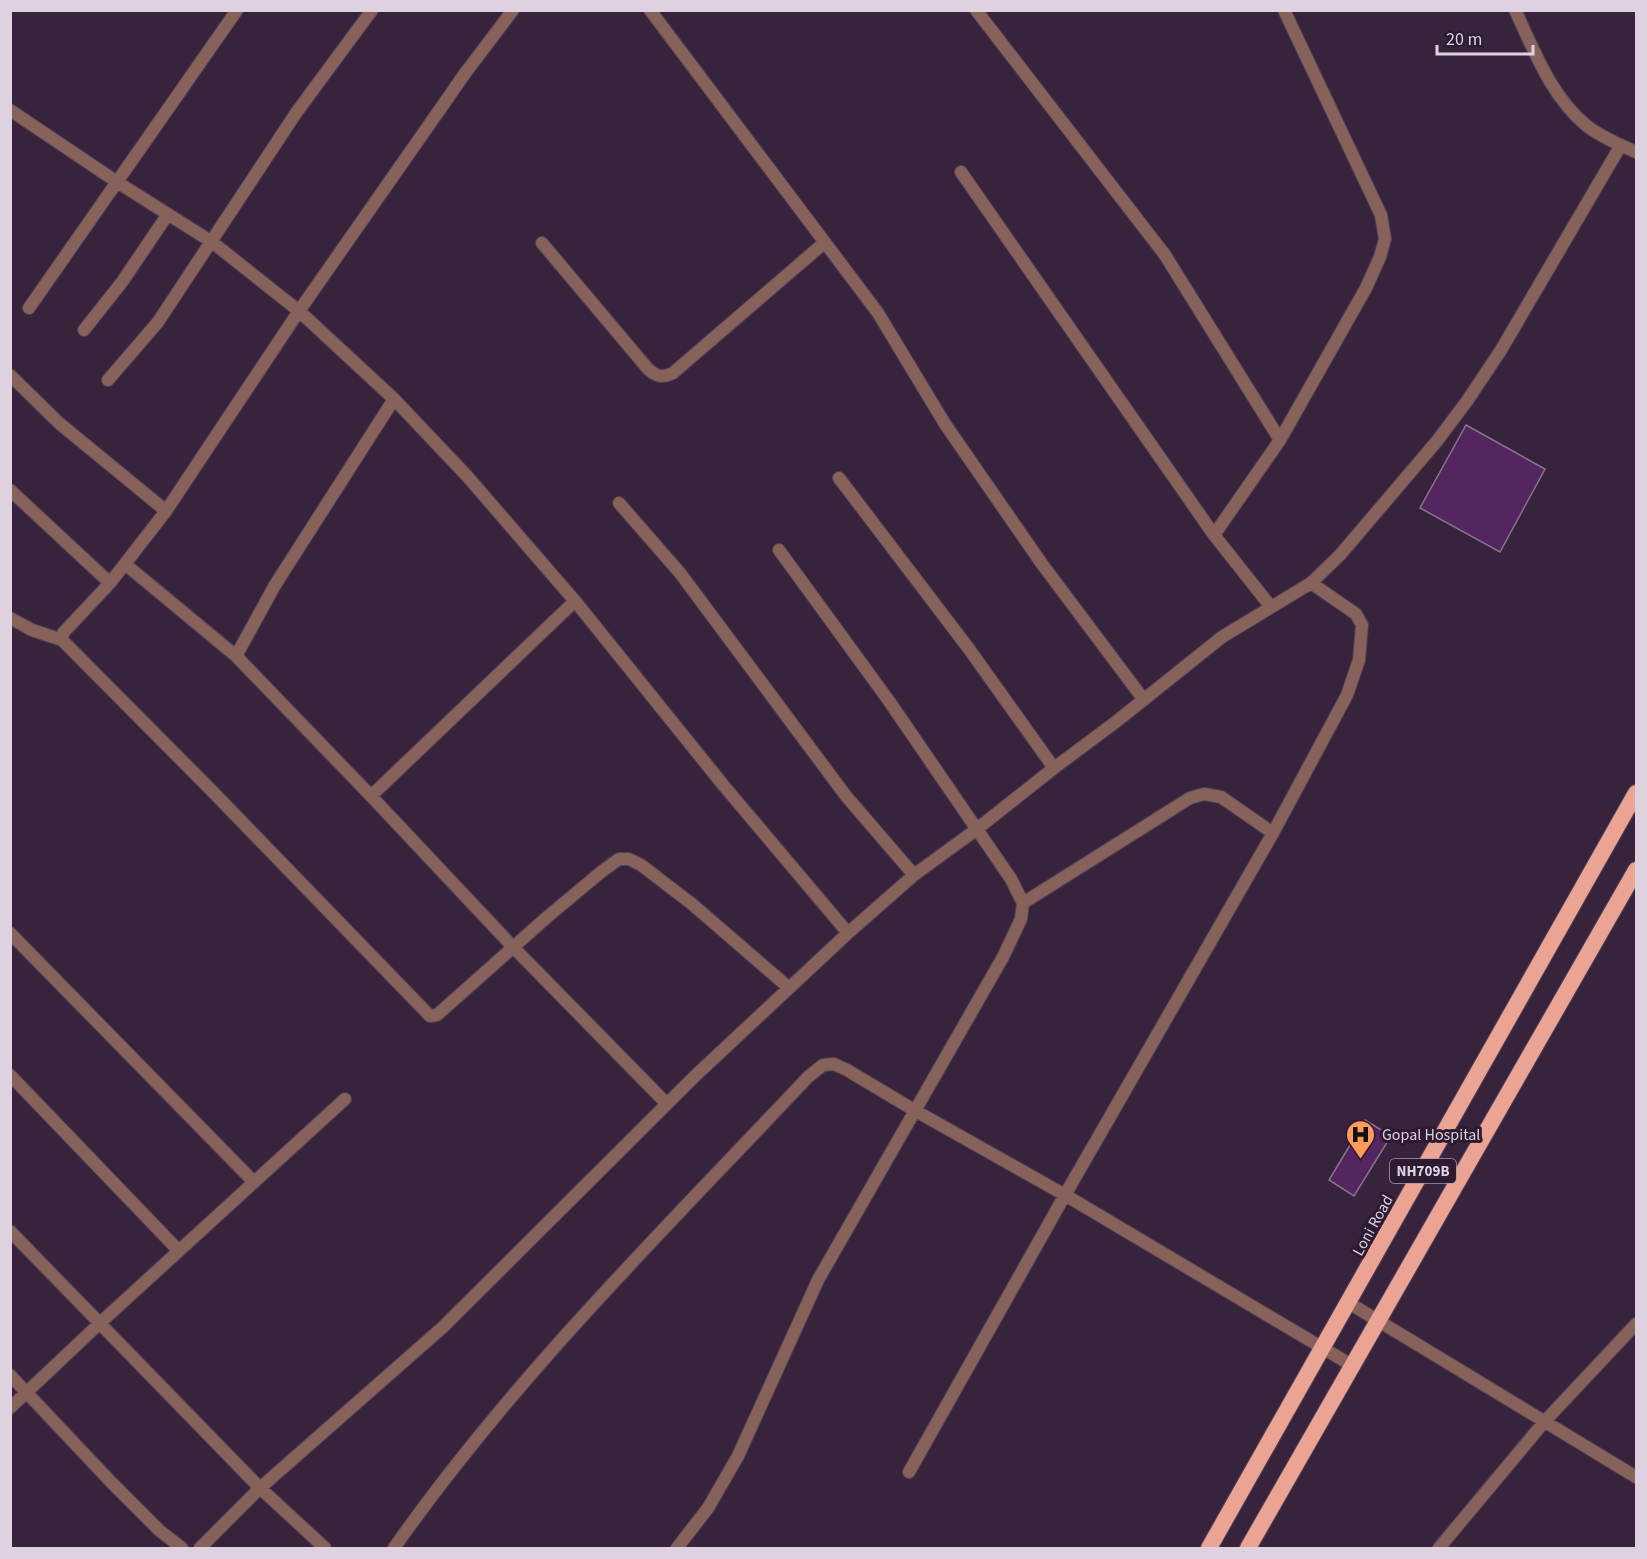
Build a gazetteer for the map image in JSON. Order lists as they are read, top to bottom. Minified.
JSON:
{"streets":{"highway":["NH709B","Loni Road"]},"places":{"hospital":["Gopal Hospital"]},"scale_bar":"20 m"}
